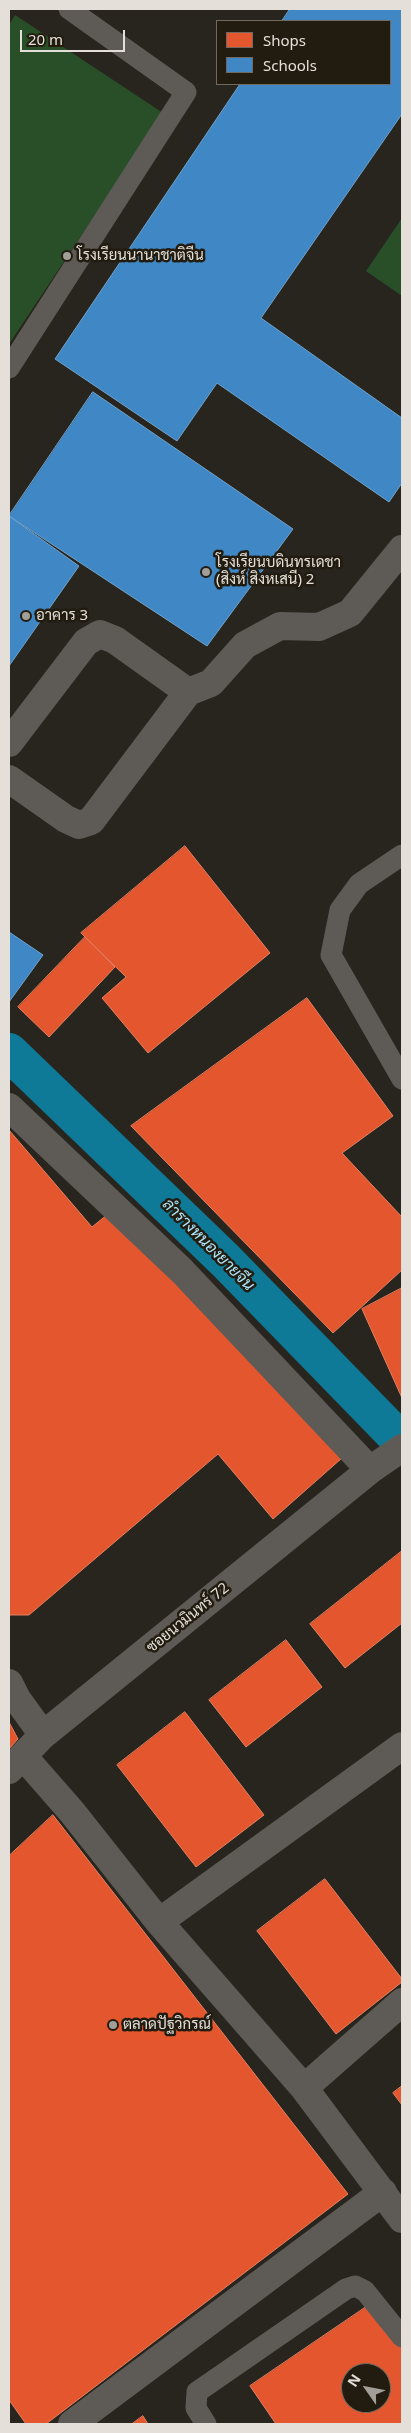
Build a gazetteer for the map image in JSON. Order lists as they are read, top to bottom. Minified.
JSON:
{"streets":{"street":["ซอยนวมินทร์ 72"]},"water":["ลำรางหนองยายจีน"],"places":["โรงเรียนนานาชาติจีน","โรงเรียนบดินทรเดชา (สิงห์ สิงหเสนี) 2","อาคาร 3","ตลาดปัฐวิกรณ์"],"legend":["Shops","Schools"],"scale_bar":"20 m","north":"top left"}
